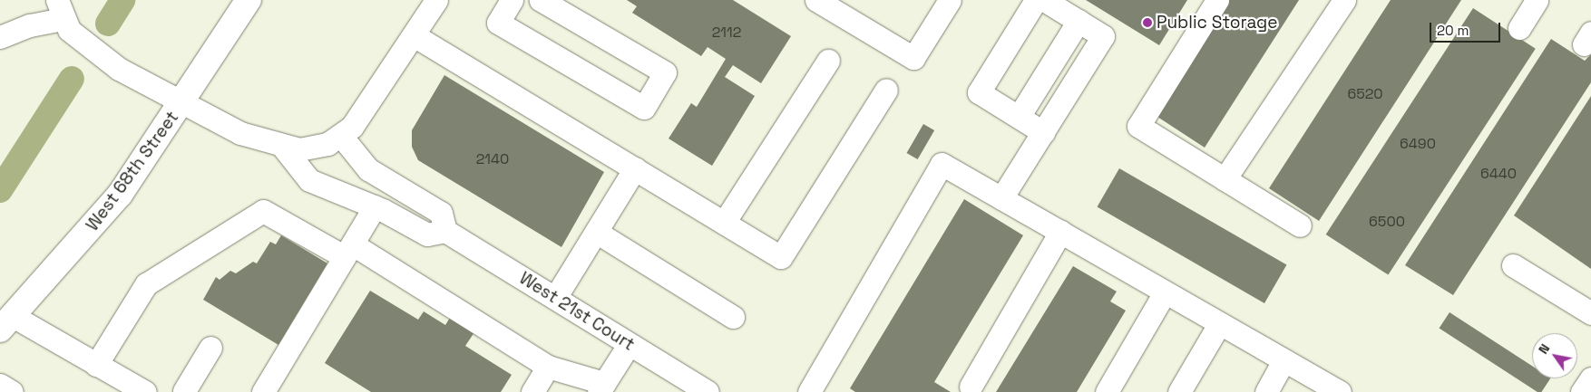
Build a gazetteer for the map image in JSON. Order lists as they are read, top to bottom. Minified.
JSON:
{"streets":{"main road":["West 68th Street"],"street":["West 21st Court"]},"places":["Public Storage"],"house_numbers":["2112","6520","6490","2140","6440","6500"],"scale_bar":"20 m","north":"top left"}
